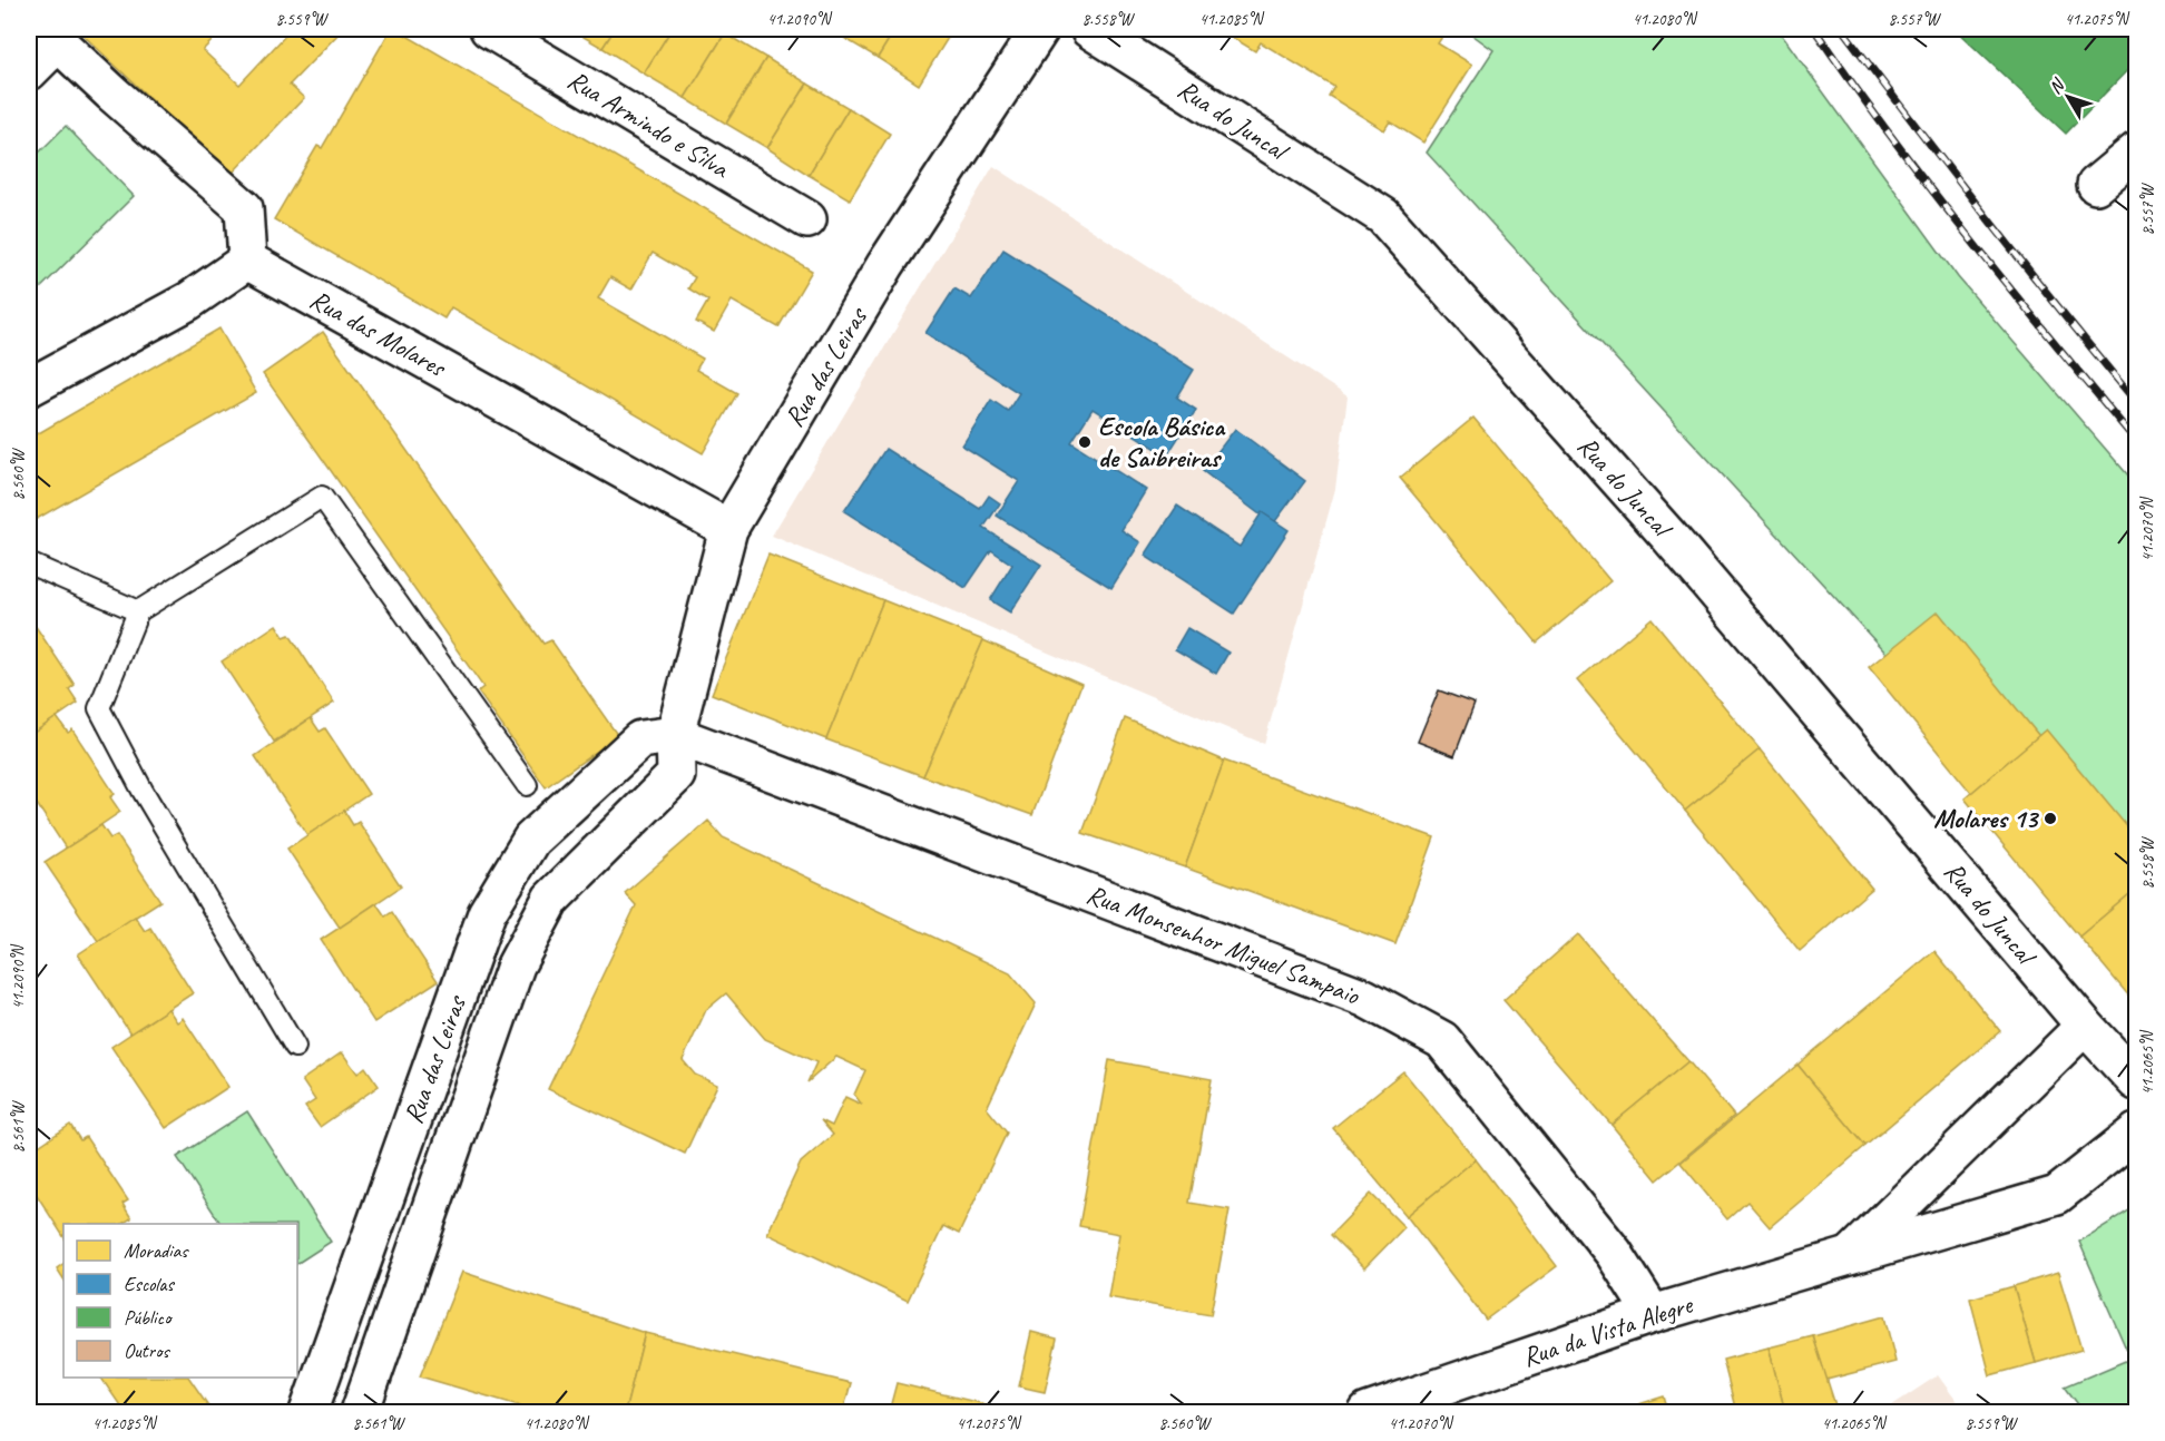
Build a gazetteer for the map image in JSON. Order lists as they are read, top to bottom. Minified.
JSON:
{"streets":{"street":["Rua do Juncal","Rua Armindo e Silva","Rua das Molares","Rua das Leiras","Rua Monsenhor Miguel Sampaio","Rua da Vista Alegre"]},"crossings":[["Rua das Molares","Rua das Leiras"],["Rua das Leiras","Rua Monsenhor Miguel Sampaio"],["Rua Monsenhor Miguel Sampaio","Rua da Vista Alegre"]],"places":["Escola Básica de Saibreiras","Molares 13"],"legend":["Moradias","Escolas","Público","Outros"],"north":"top left","coordinates":["8.559°W","41.2090°N","8.558°W","41.2085°N","41.2080°N","8.557°W","41.2075°N","8.560°W","41.2070°N","41.2065°N","8.561°W"]}
